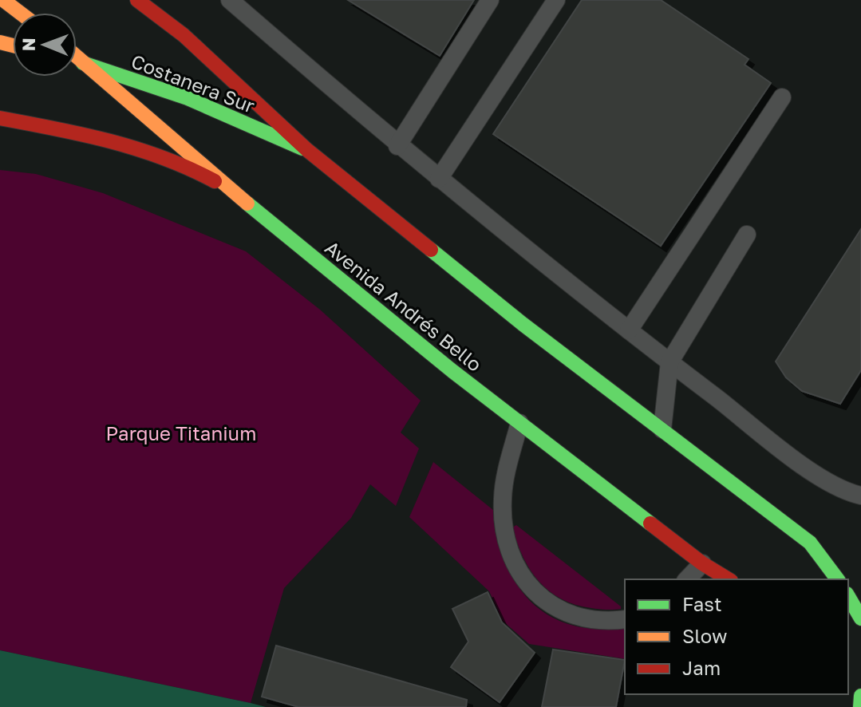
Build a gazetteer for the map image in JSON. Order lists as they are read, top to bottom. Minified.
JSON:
{"streets":{"main road":["Costanera Sur","Avenida Andrés Bello"]},"crossings":[["Costanera Sur","Avenida Andrés Bello"]],"parks":["Parque Titanium"],"legend":["Fast","Slow","Jam"],"north":"left"}
